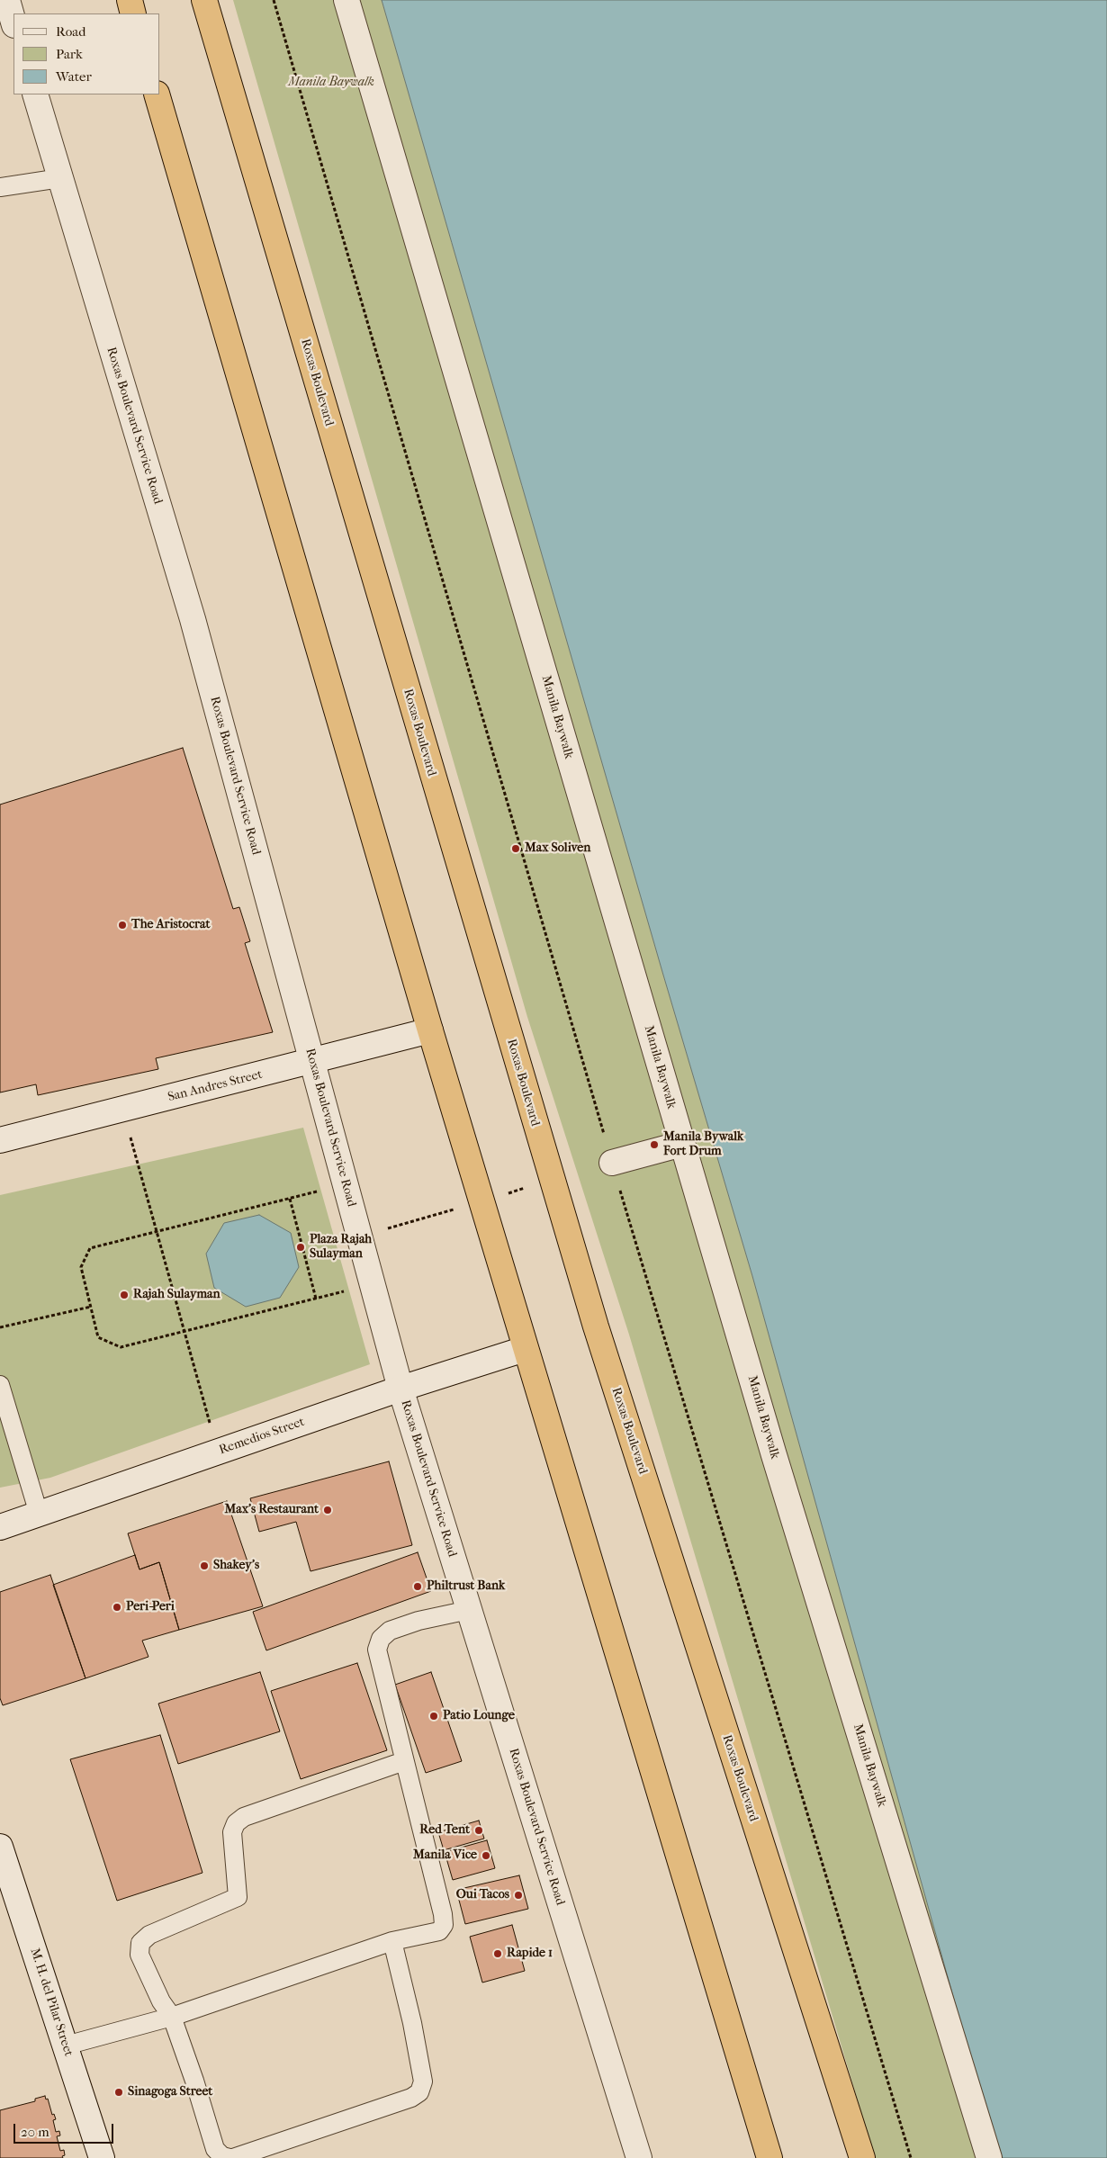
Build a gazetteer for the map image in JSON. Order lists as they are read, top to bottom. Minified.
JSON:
{"streets":{"highway":["Roxas Boulevard"],"street":["Roxas Boulevard Service Road","Manila Baywalk","San Andres Street","Remedios Street","M. H. del Pilar Street"]},"crossings":[["Roxas Boulevard Service Road","San Andres Street"],["Roxas Boulevard Service Road","Remedios Street"]],"parks":["Manila Baywalk"],"places":["Max Soliven","The Aristocrat","Manila Bywalk Fort Drum","Plaza Rajah Sulayman","Rajah Sulayman","Max's Restaurant","Shakey's","Philtrust Bank","Peri-Peri","Patio Lounge","Red Tent","Manila Vice","Oui Tacos","Rapide 1","Sinagoga Street"],"legend":["Road","Park","Water"],"scale_bar":"20 m"}
